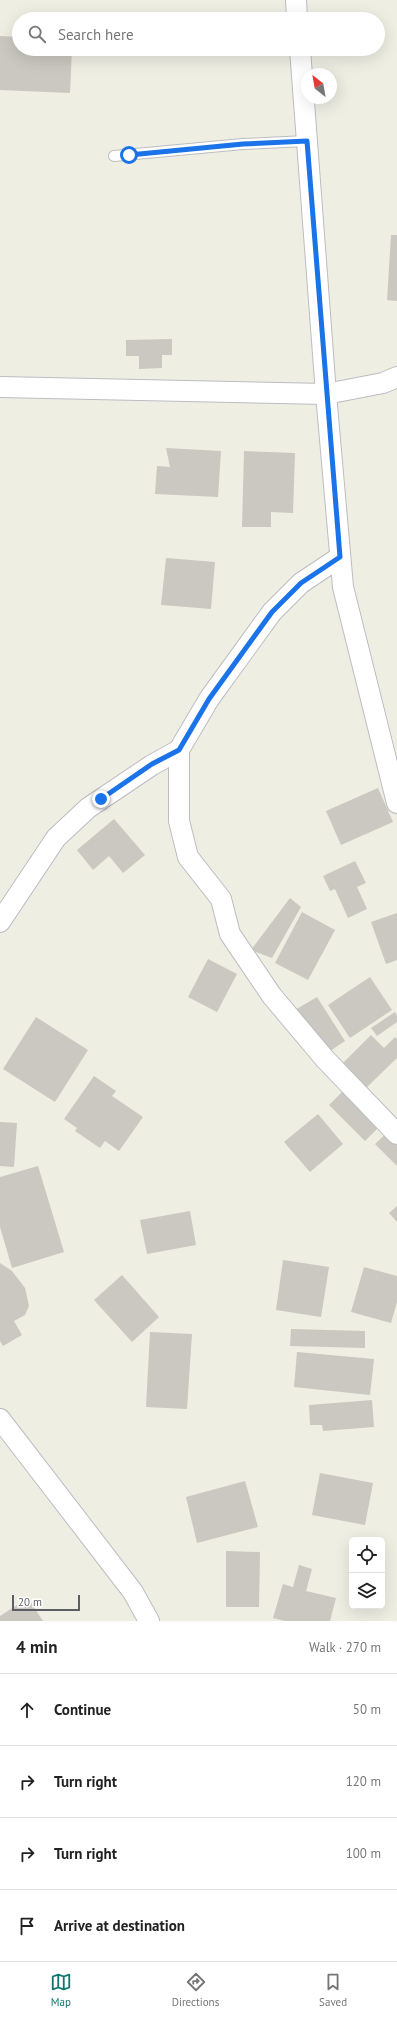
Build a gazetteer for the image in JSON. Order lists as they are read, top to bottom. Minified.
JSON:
{"scale_bar":"20 m","north":"top left","page":{"search":"Search here","scale":"20 m","heading":["4 min","Walk · 270 m"],"list":[["Continue","50 m"],["Turn right","120 m"],["Turn right","100 m"],"Arrive at destination"],"nav":["Map","Directions","Saved"]}}
